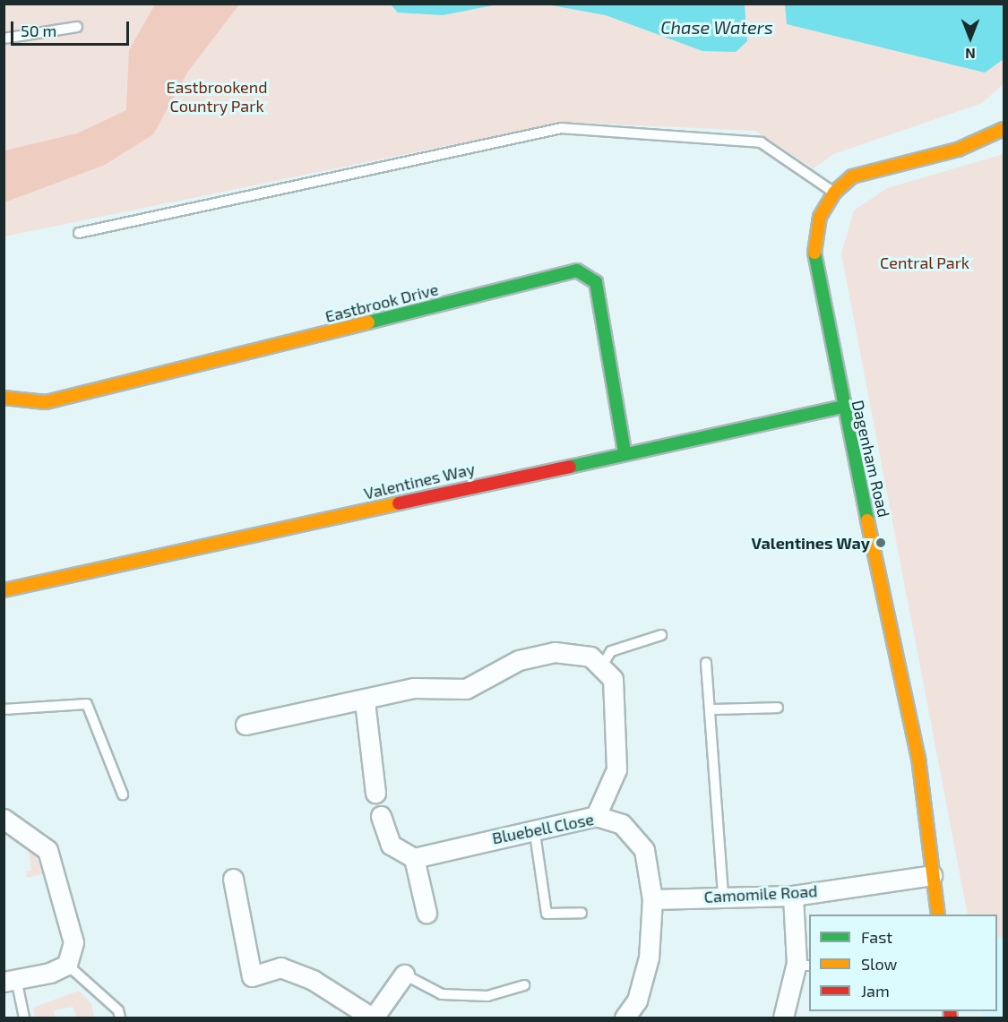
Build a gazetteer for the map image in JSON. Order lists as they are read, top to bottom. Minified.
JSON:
{"streets":{"street":["Eastbrook Drive","Dagenham Road","Valentines Way","Bluebell Close","Camomile Road"]},"crossings":[["Eastbrook Drive","Valentines Way"],["Dagenham Road","Valentines Way"],["Dagenham Road","Camomile Road"],["Bluebell Close","Camomile Road"]],"water":["Chase Waters"],"parks":["Eastbrookend Country Park","Central Park"],"places":["Valentines Way"],"legend":["Fast","Slow","Jam"],"scale_bar":"50 m","north":"bottom"}
